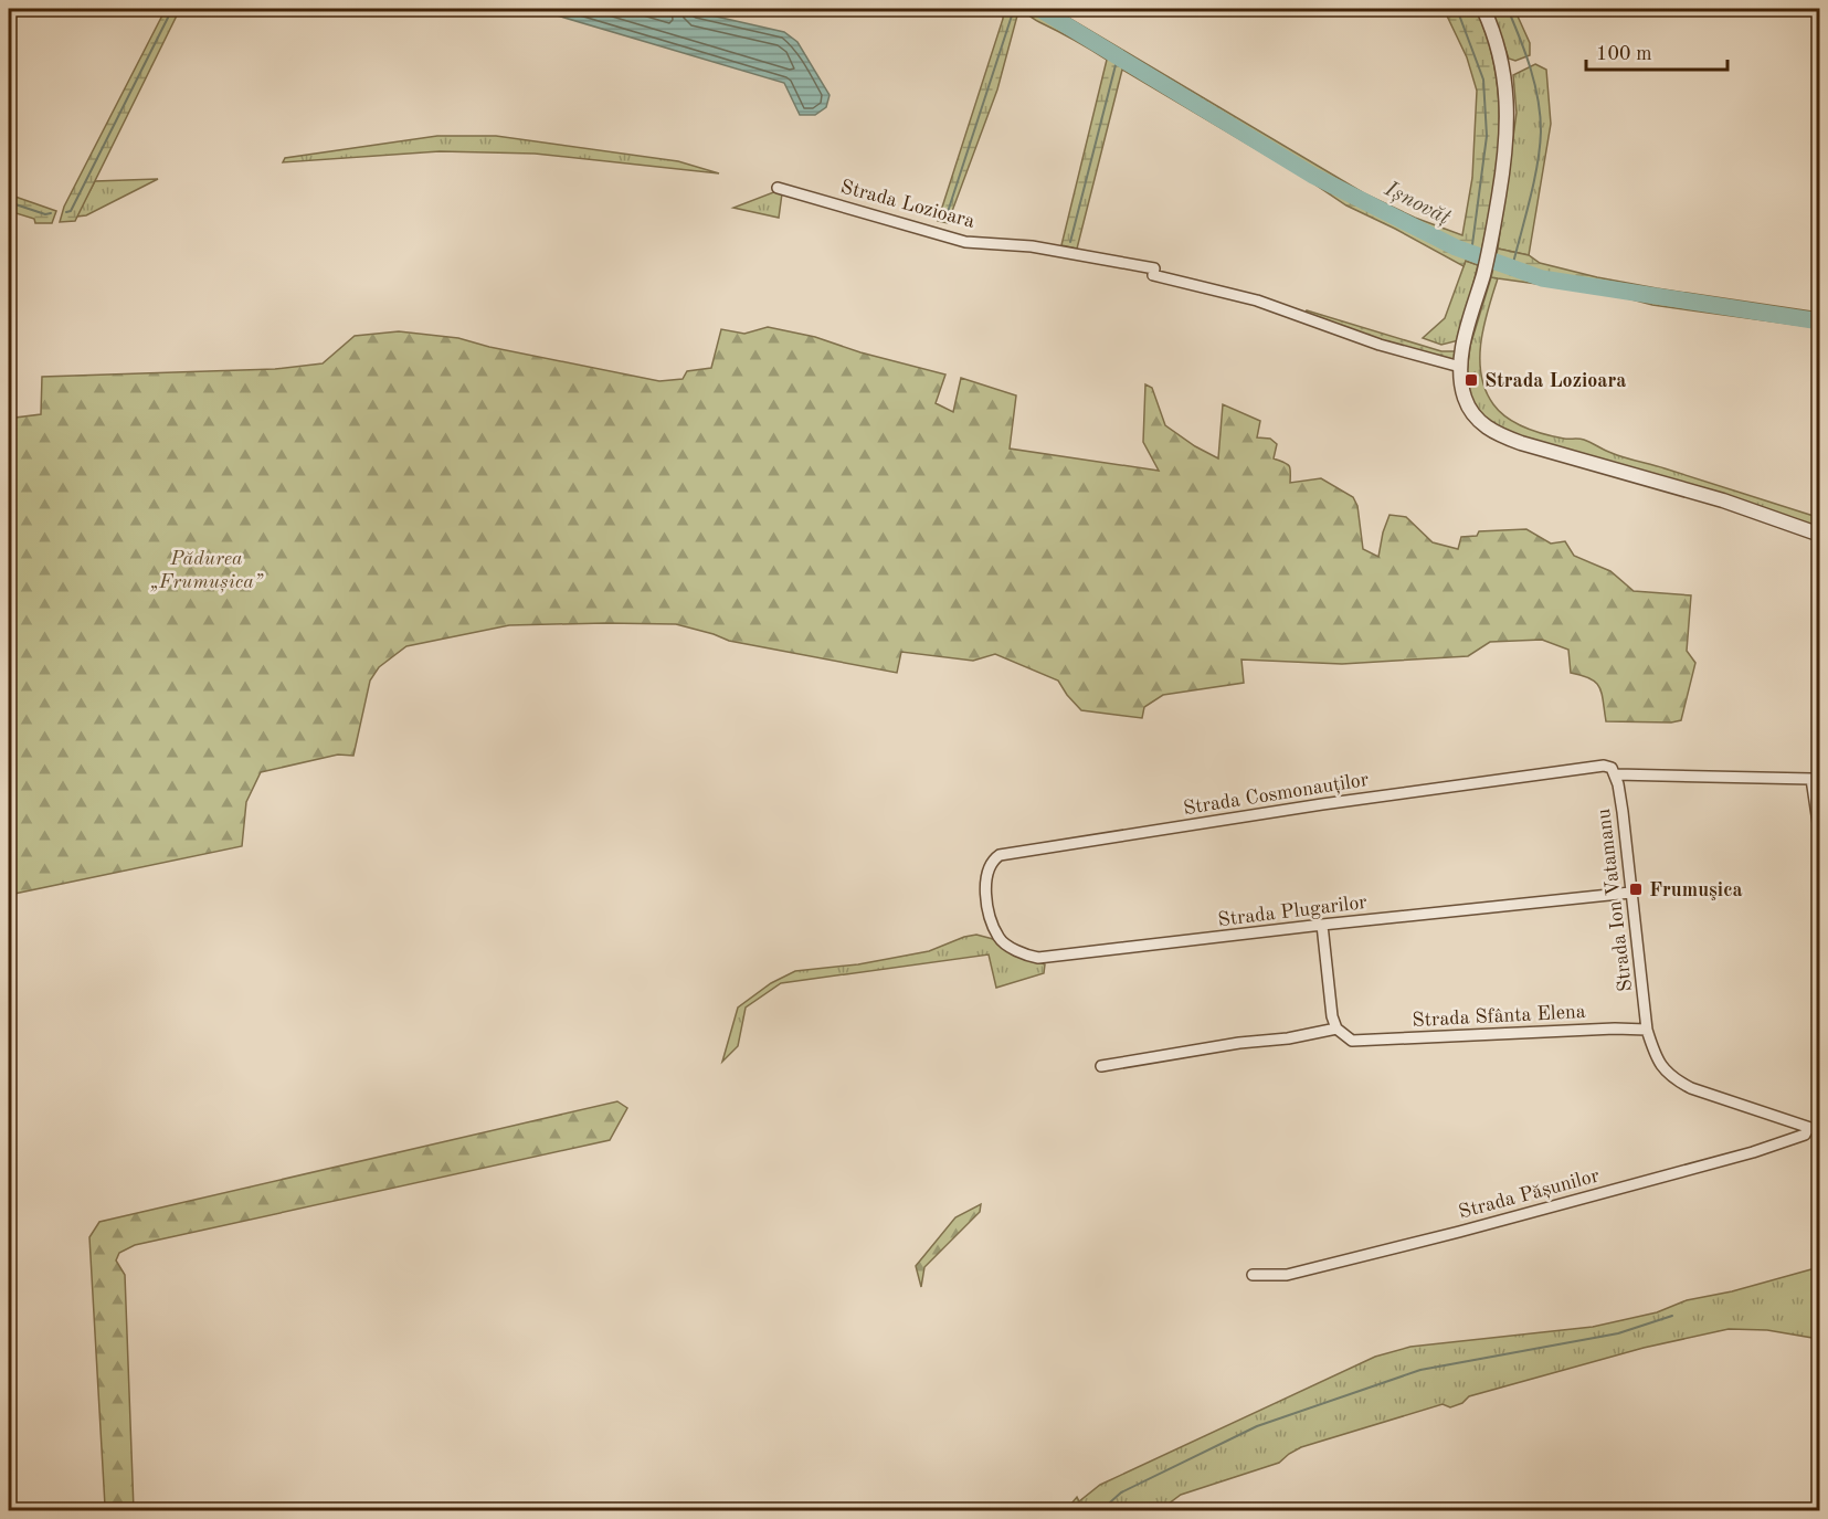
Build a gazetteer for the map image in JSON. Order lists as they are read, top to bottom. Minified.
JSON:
{"streets":{"street":["Strada Lozioara","Strada Cosmonauților","Strada Ion Vatamanu","Strada Plugarilor","Strada Sfânta Elena","Strada Pășunilor"]},"crossings":[["Strada Cosmonauților","Strada Ion Vatamanu"],["Strada Cosmonauților","Strada Plugarilor"],["Strada Ion Vatamanu","Strada Plugarilor"],["Strada Ion Vatamanu","Strada Sfânta Elena"]],"water":["Ișnovăț"],"parks":["Pădurea „Frumușica”"],"places":{"transit":["Strada Lozioara","Frumuşica"]},"scale_bar":"100 m"}
